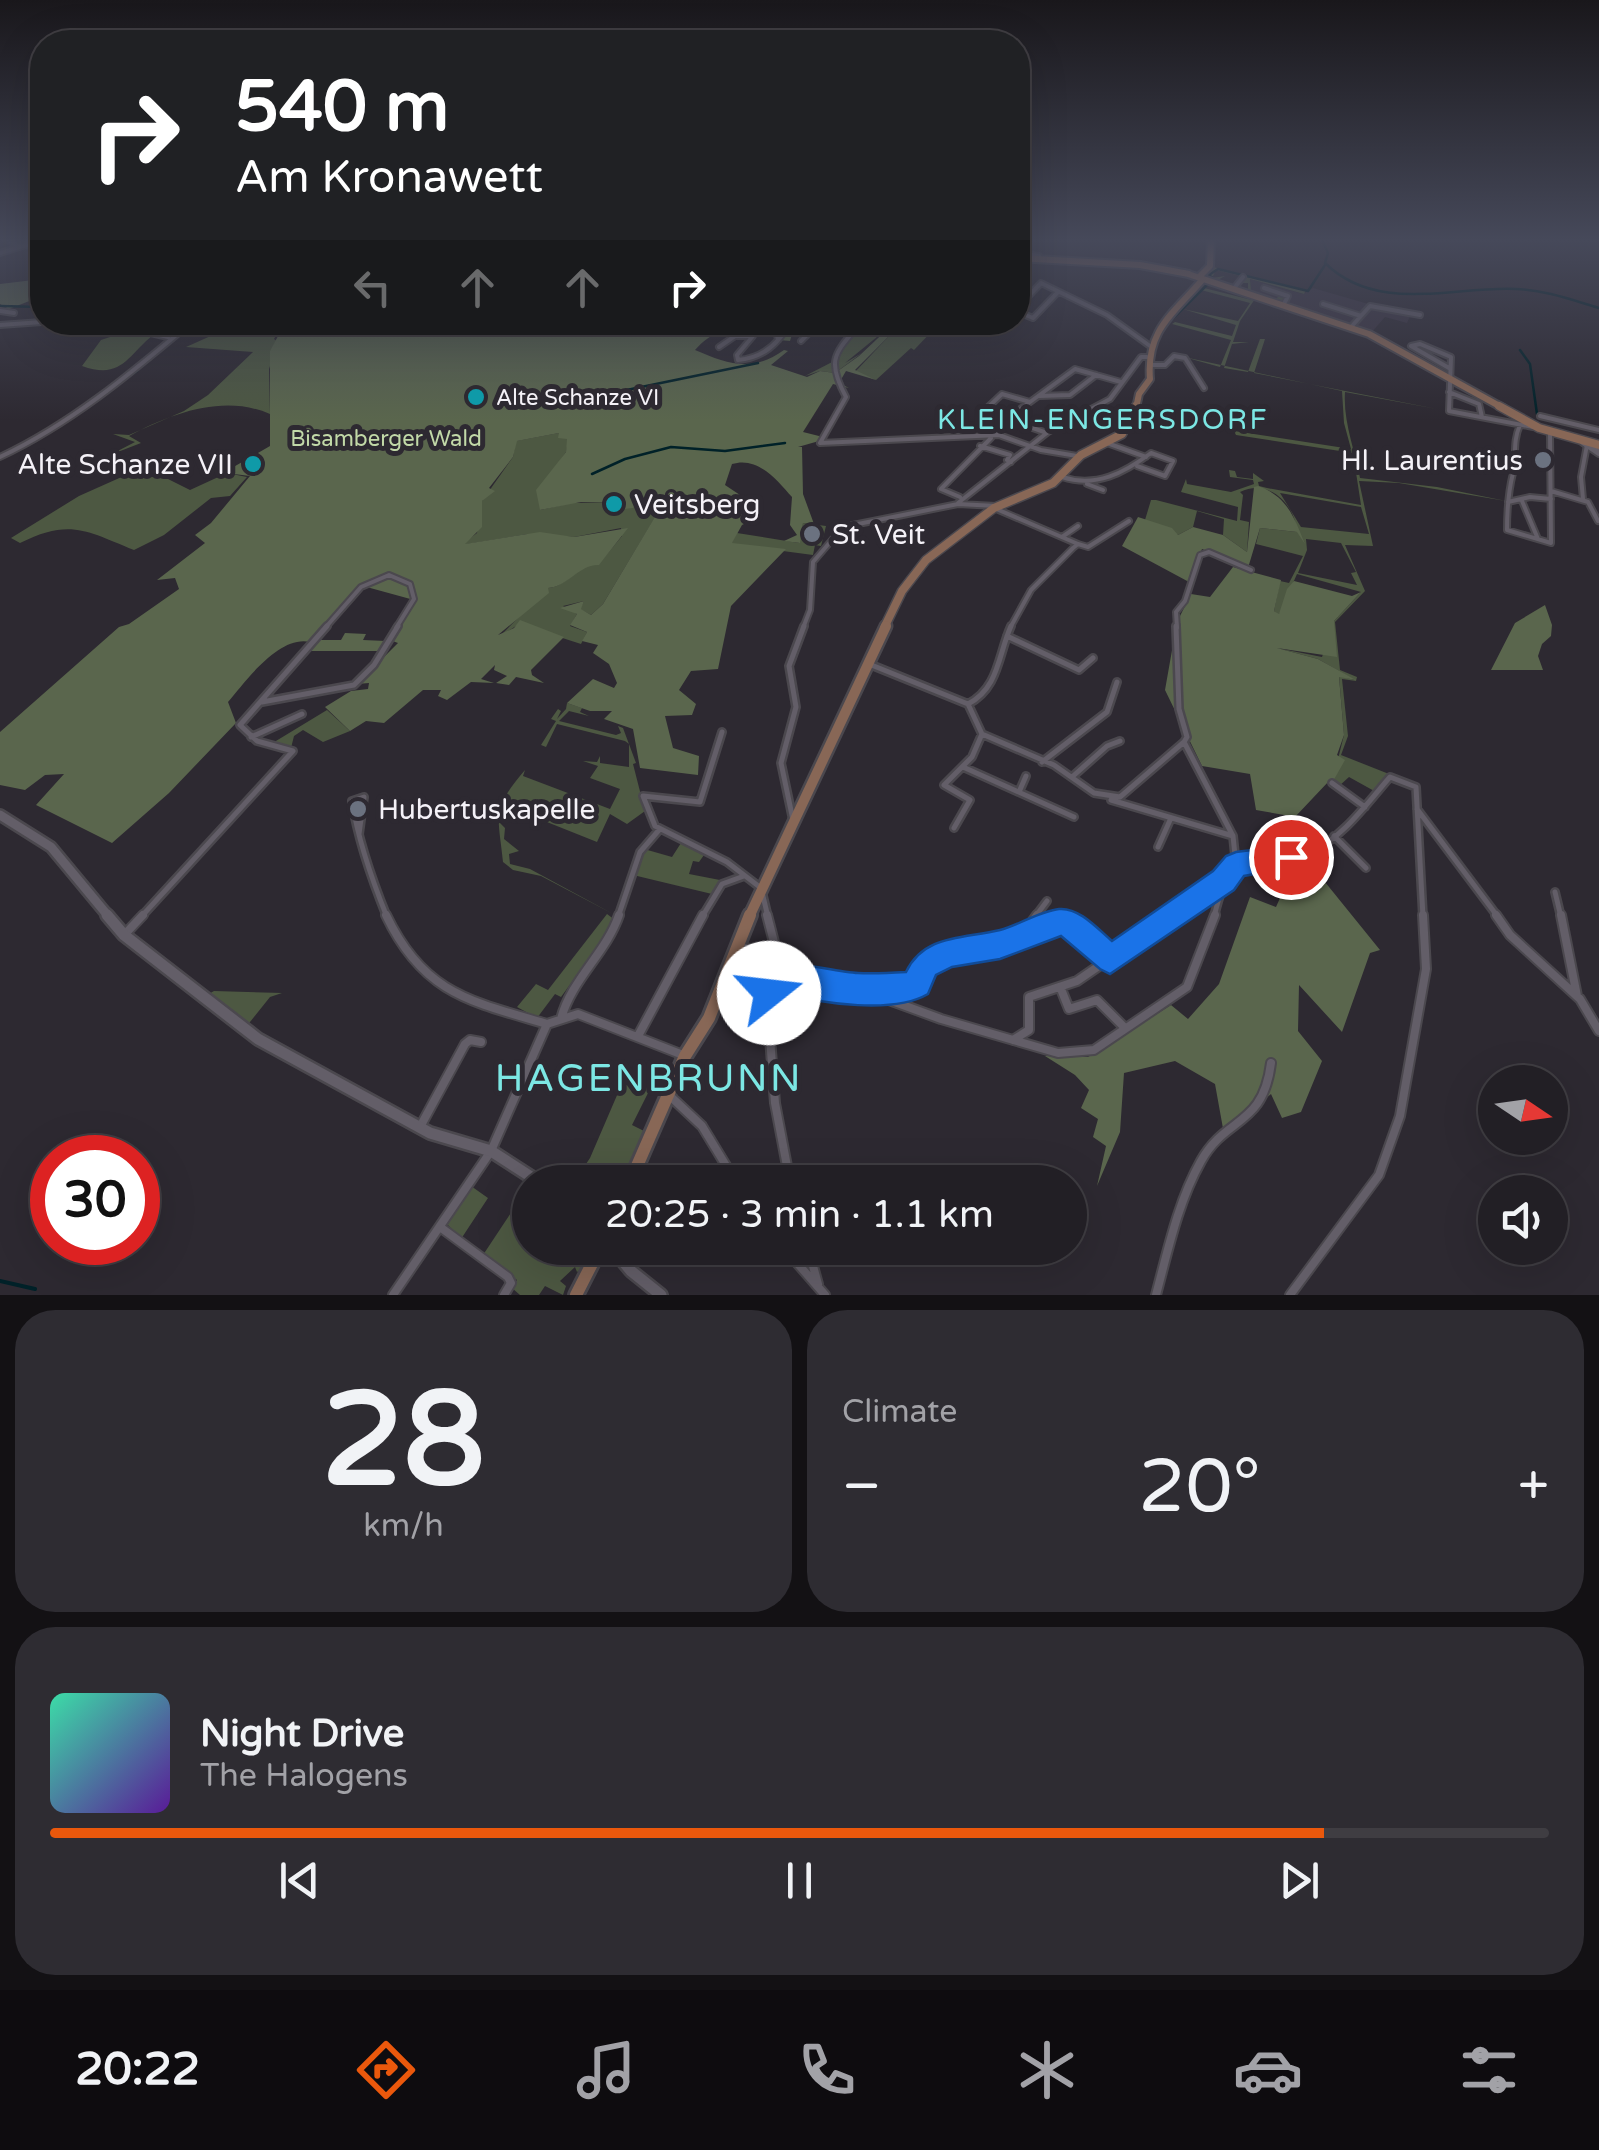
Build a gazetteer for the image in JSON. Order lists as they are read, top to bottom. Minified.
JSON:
{"districts":["KLEIN-ENGERSDORF","HAGENBRUNN"],"parks":["Bisamberger Wald"],"places":["Alte Schanze VI","Hl. Laurentius","Alte Schanze VII","Veitsberg","St. Veit","Hubertuskapelle"],"north":"right","page":{"turn":["540 m","Am Kronawett"],"limit":"30","trip":"20:25 · 3 min · 1.1 km","tile":[["28","km/h"],"Climate"],"heat":["−","20°","+"],"song":["Night Drive","The Halogens"],"tabs":"20:22"}}
